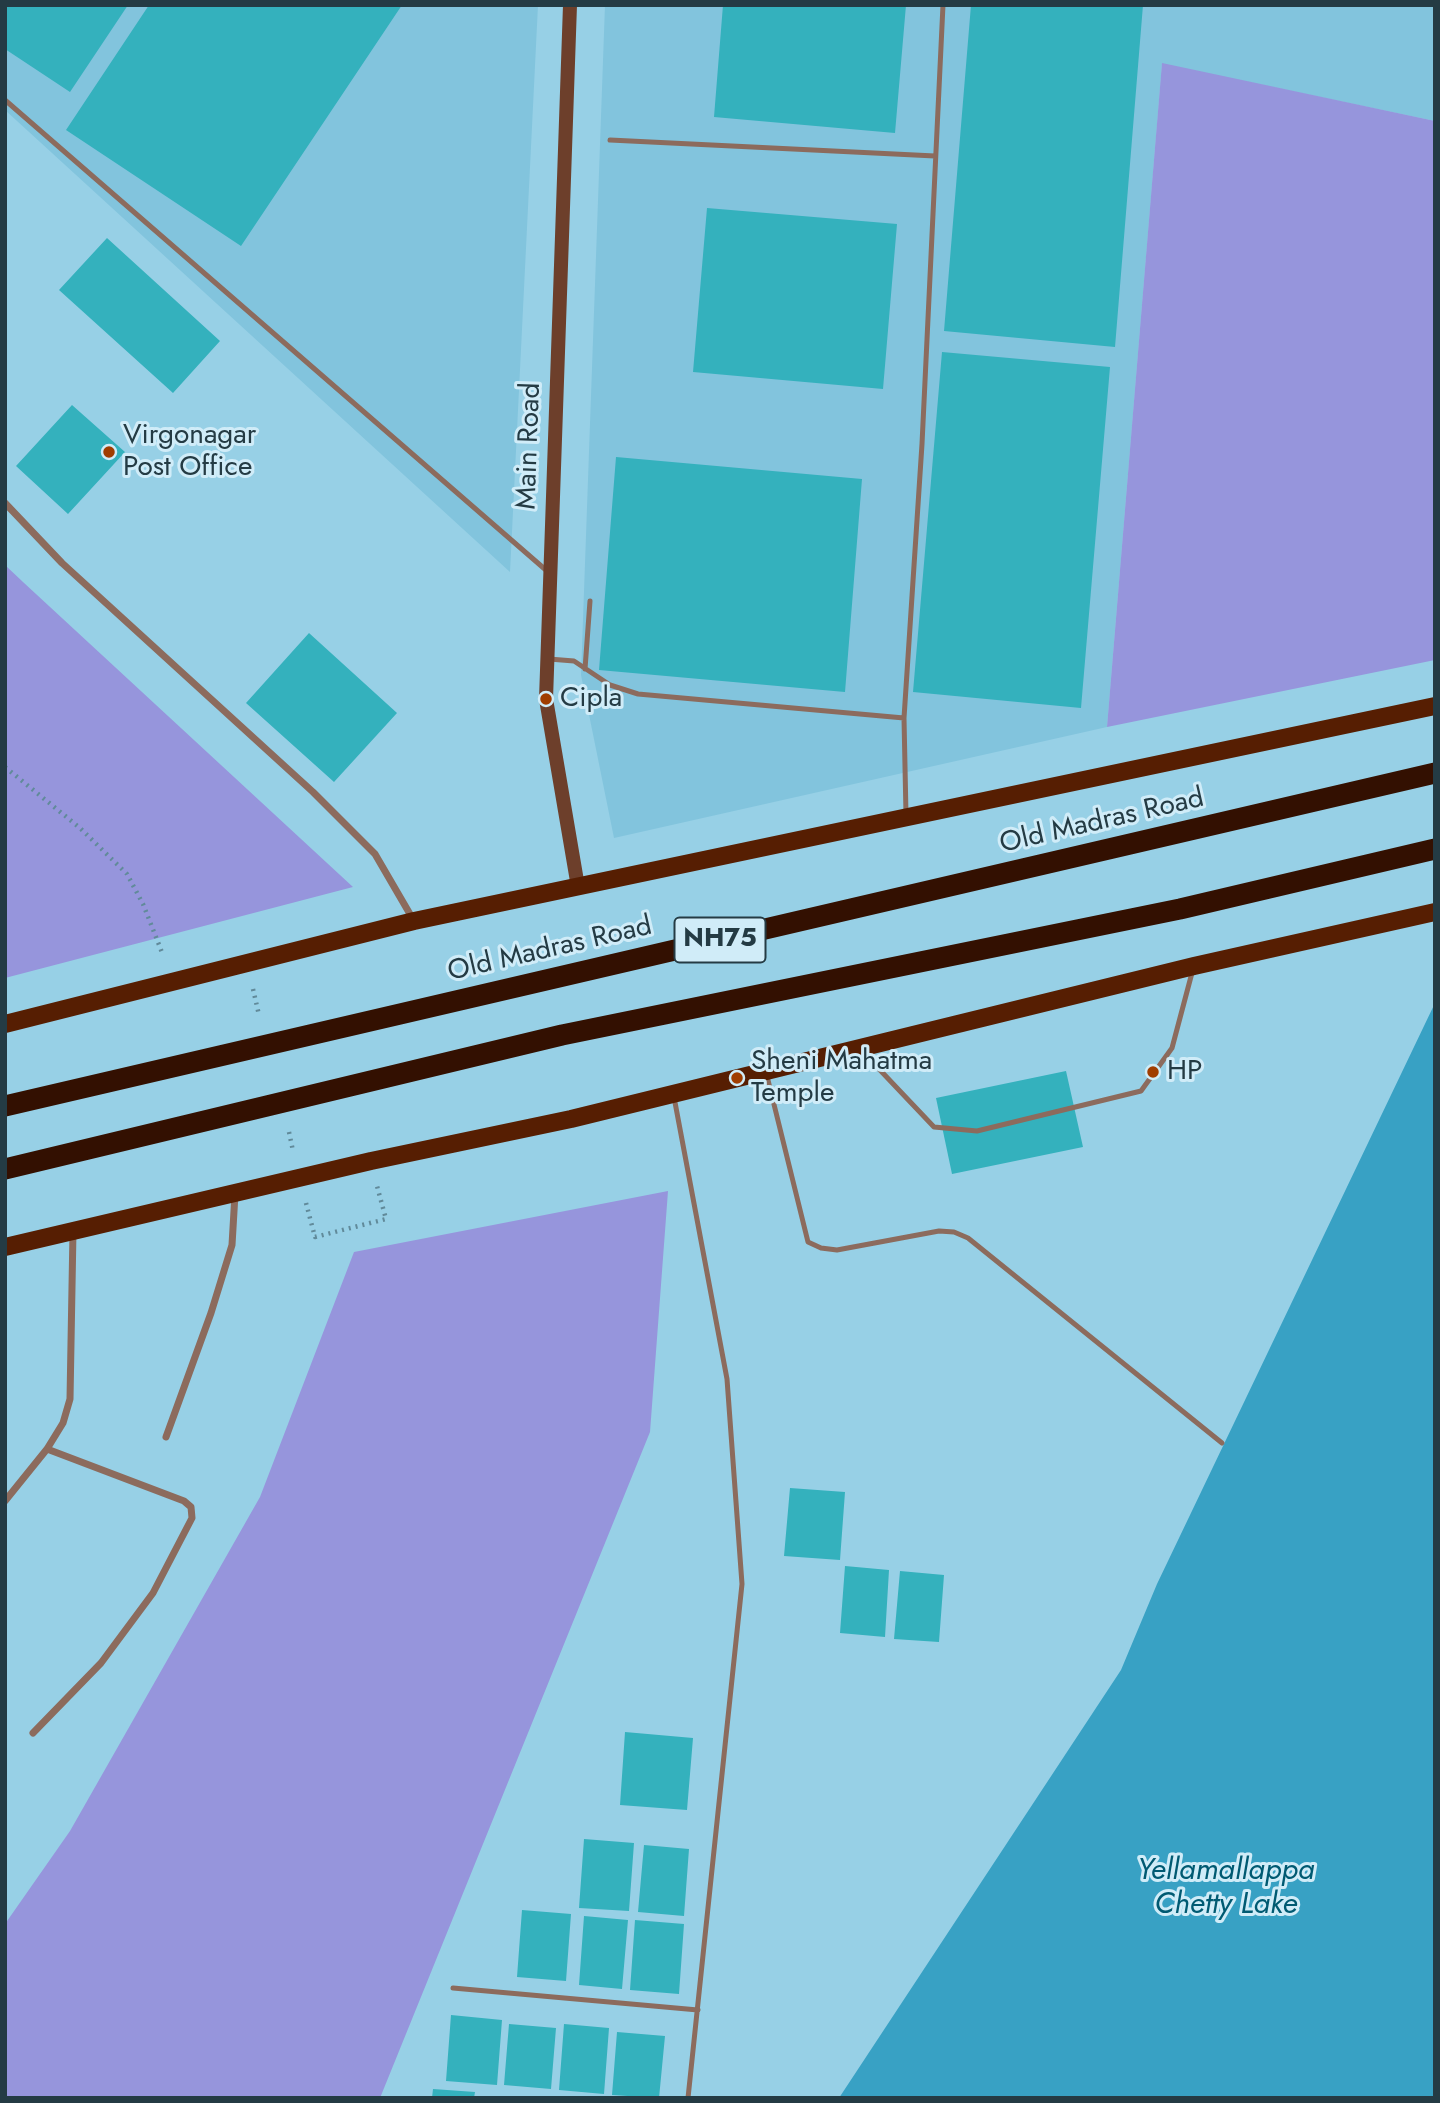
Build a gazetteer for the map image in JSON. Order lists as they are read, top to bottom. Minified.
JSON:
{"streets":{"highway":["Old Madras Road","NH75"],"street":["Main Road"]},"water":["Yellamallappa Chetty Lake"],"places":["Virgonagar Post Office","Cipla","HP","Sheni Mahatma Temple"]}
